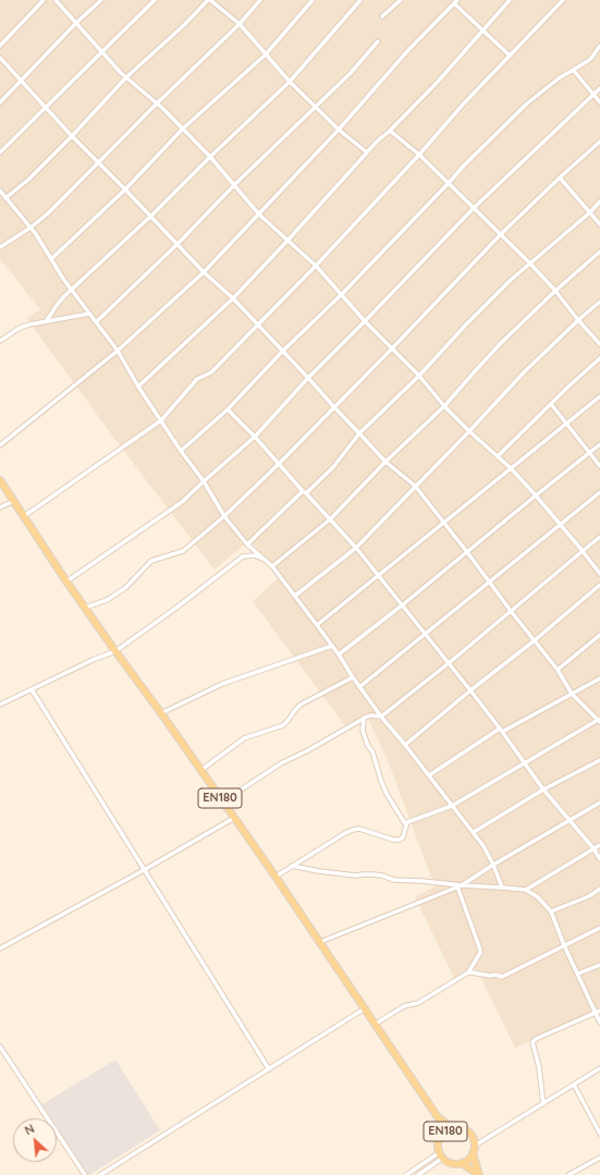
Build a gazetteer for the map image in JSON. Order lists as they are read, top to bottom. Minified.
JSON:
{"streets":{"main road":["EN180"]},"north":"top left"}
